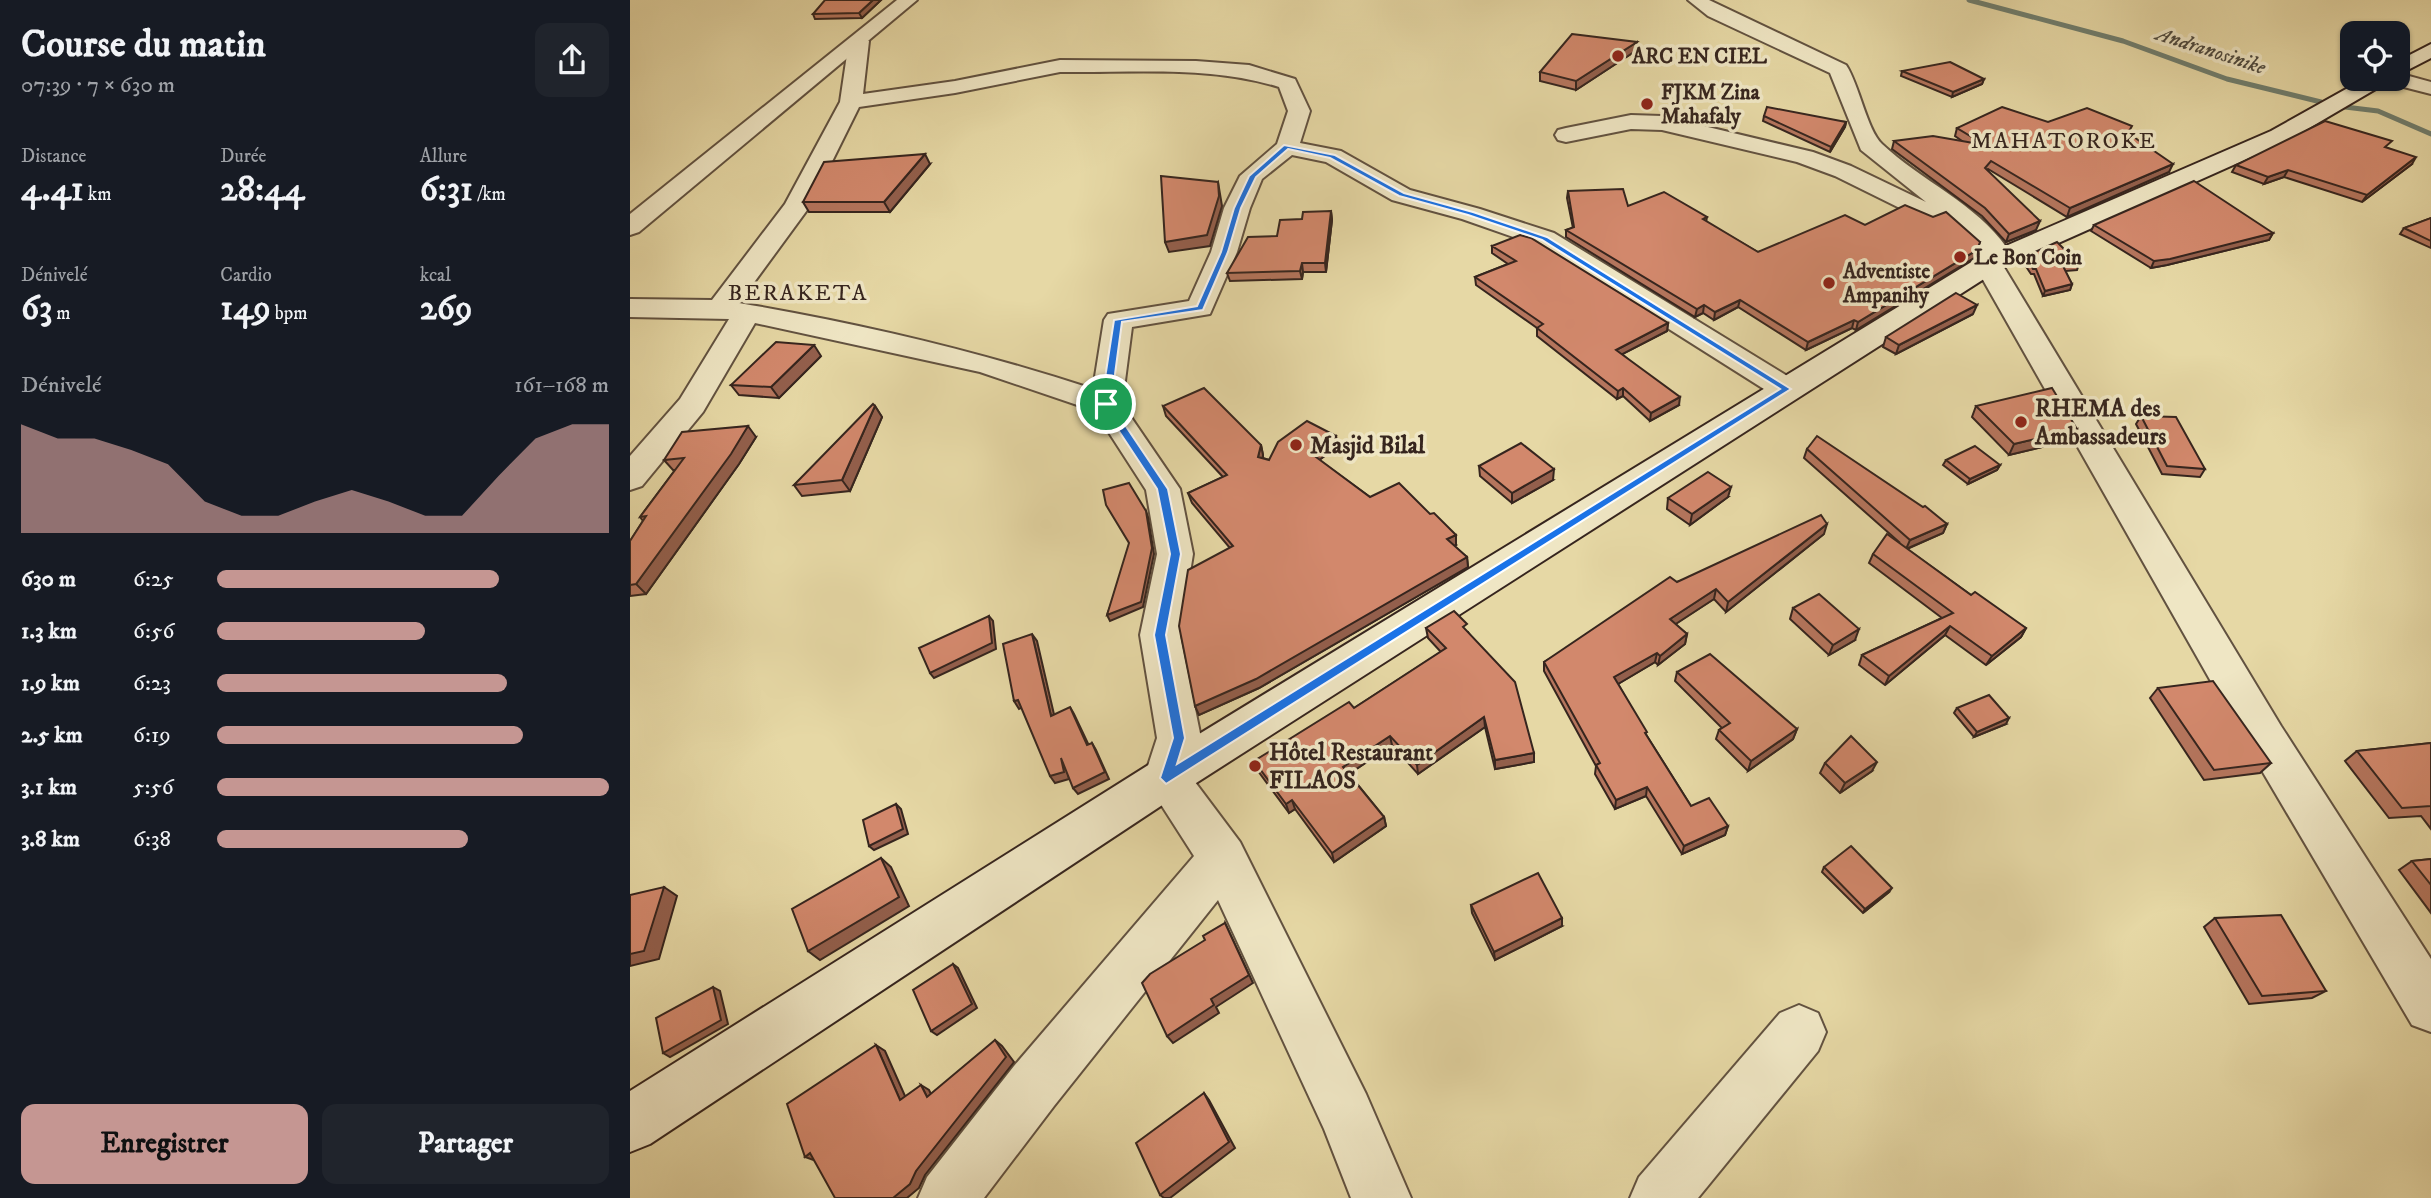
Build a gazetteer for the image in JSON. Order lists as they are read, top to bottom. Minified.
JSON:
{"districts":["MAHATOROKE","BERAKETA"],"water":["Andranosinike"],"places":["ARC EN CIEL","FJKM Zina Mahafaly","Le Bon Coin","Adventiste Ampanihy","RHEMA des Ambassadeurs","Masjid Bilal","Hôtel Restaurant FILAOS"],"page":{"heading":["Course du matin","07:39 · 7 × 630 m"],"stats":[["Distance","4.41 km"],["Durée","28:44"],["Allure","6:31 /km"],["Dénivelé","63 m"],["Cardio","149 bpm"],["kcal","269"]],"chart":["Dénivelé","161–168 m"],"list":[{"name":"630 m","note":"6:25"},{"name":"1.3 km","note":"6:56"},{"name":"1.9 km","note":"6:23"},{"name":"2.5 km","note":"6:19"},{"name":"3.1 km","note":"5:56"},{"name":"3.8 km","note":"6:38"}],"buttons":["Enregistrer","Partager"]}}
